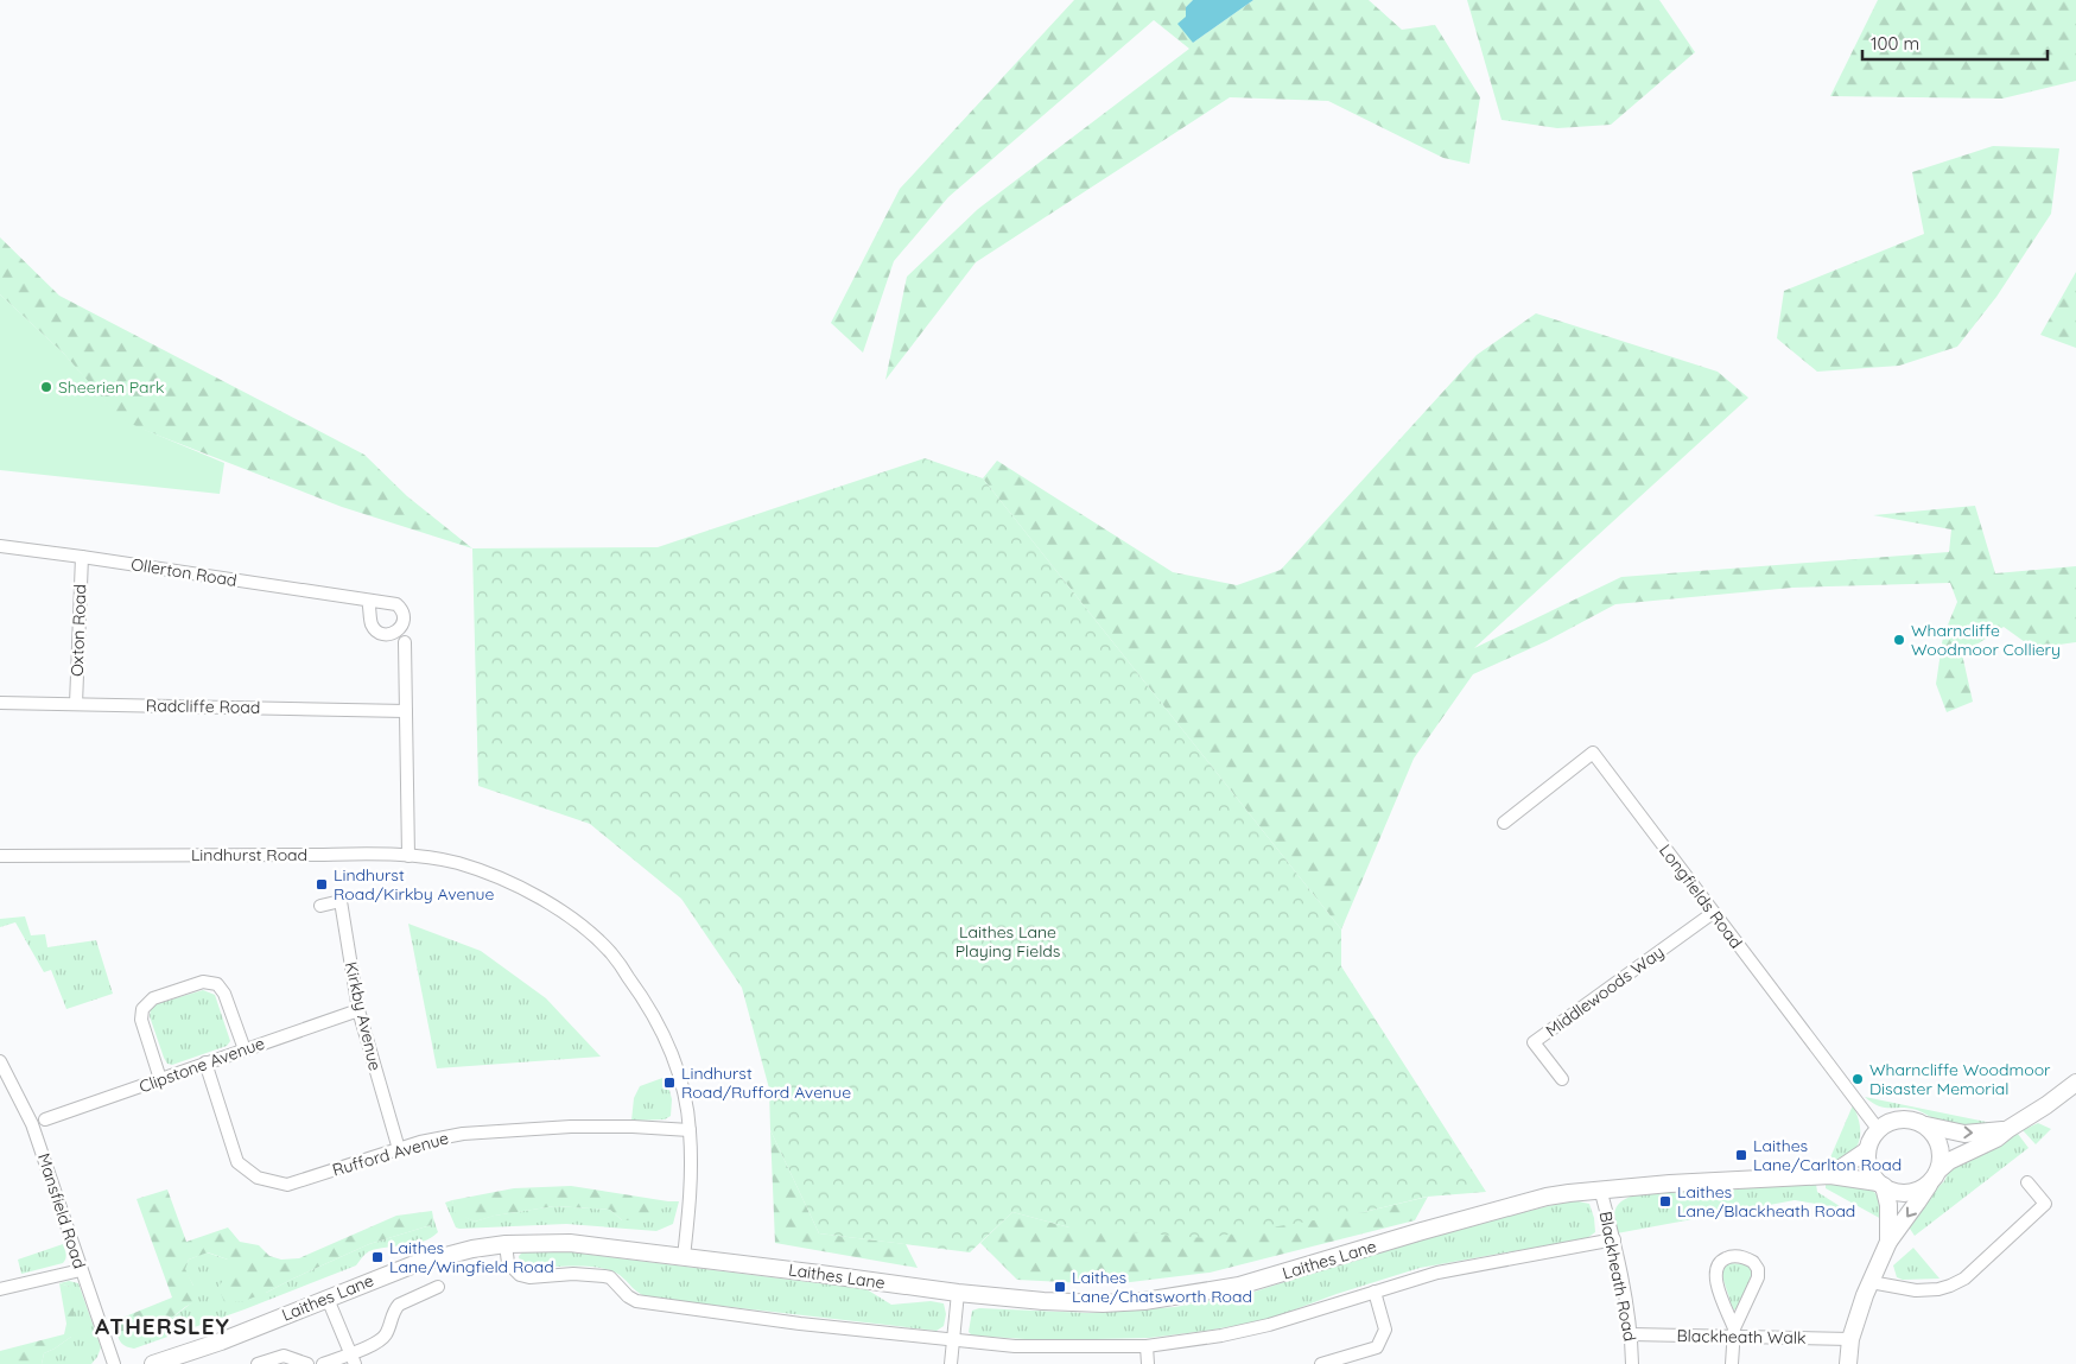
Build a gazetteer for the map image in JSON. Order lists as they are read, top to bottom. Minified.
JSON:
{"streets":{"main road":["Laithes Lane"],"street":["Ollerton Road","Oxton Road","Radcliffe Road","Lindhurst Road","Longfields Road","Middlewoods Way","Kirkby Avenue","Clipstone Avenue","Rufford Avenue","Mansfield Road","Blackheath Road","Blackheath Walk"]},"crossings":[["Ollerton Road","Oxton Road"],["Oxton Road","Radcliffe Road"],["Lindhurst Road","Rufford Avenue"],["Lindhurst Road","Laithes Lane"],["Longfields Road","Middlewoods Way"],["Longfields Road","Laithes Lane"],["Kirkby Avenue","Clipstone Avenue"],["Kirkby Avenue","Rufford Avenue"],["Clipstone Avenue","Rufford Avenue"],["Laithes Lane","Blackheath Road"],["Blackheath Road","Blackheath Walk"]],"districts":["ATHERSLEY"],"parks":["Laithes Lane Playing Fields"],"places":{"other":["Sheerien Park","Wharncliffe Woodmoor Colliery","Wharncliffe Woodmoor Disaster Memorial"],"transit":["Lindhurst Road/Kirkby Avenue","Lindhurst Road/Rufford Avenue","Laithes Lane/Carlton Road","Laithes Lane/Blackheath Road","Laithes Lane/Wingfield Road","Laithes Lane/Chatsworth Road"]},"scale_bar":"100 m"}
